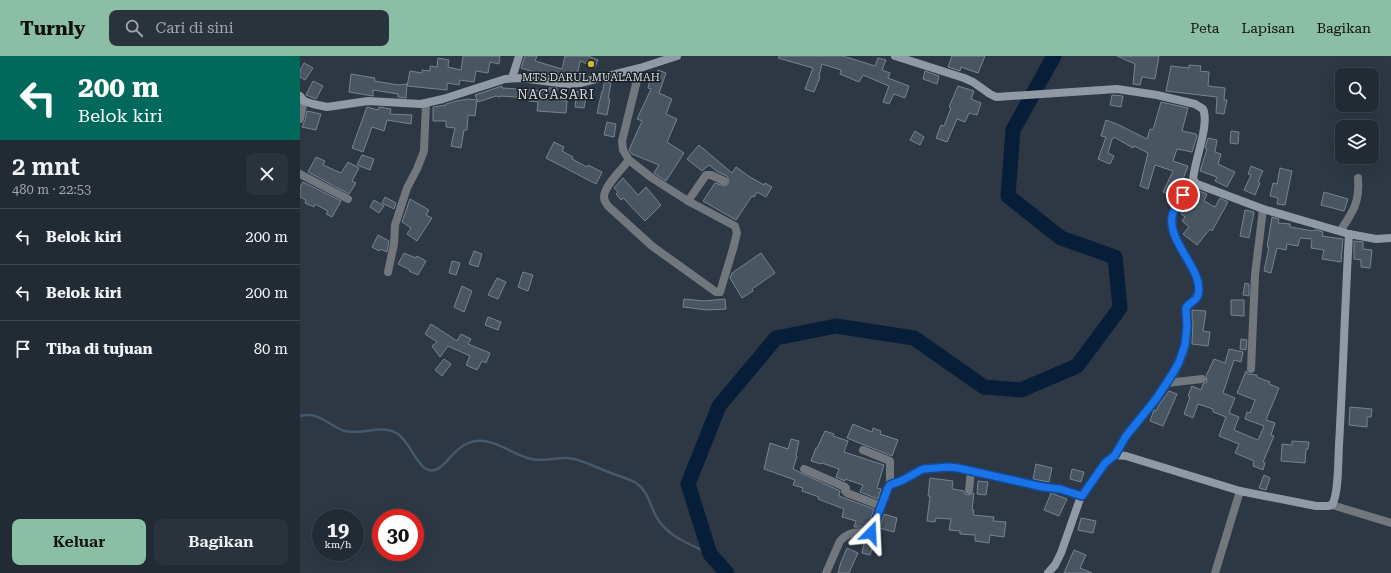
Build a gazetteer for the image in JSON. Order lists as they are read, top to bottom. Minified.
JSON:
{"districts":["NAGASARI"],"places":["MTS DARUL MUALAMAH"],"page":{"header":"Turnly","search":"Cari di sini","nav":["Peta","Lapisan","Bagikan"],"turn":["200 m","Belok kiri"],"heading":["2 mnt","480 m · 22:53"],"list":[{"name":"Belok kiri","value":"200 m"},{"name":"Belok kiri","value":"200 m"},{"name":"Tiba di tujuan","value":"80 m"}],"speed":"19 km/h","limit":"30","buttons":["Keluar","Bagikan"]}}
